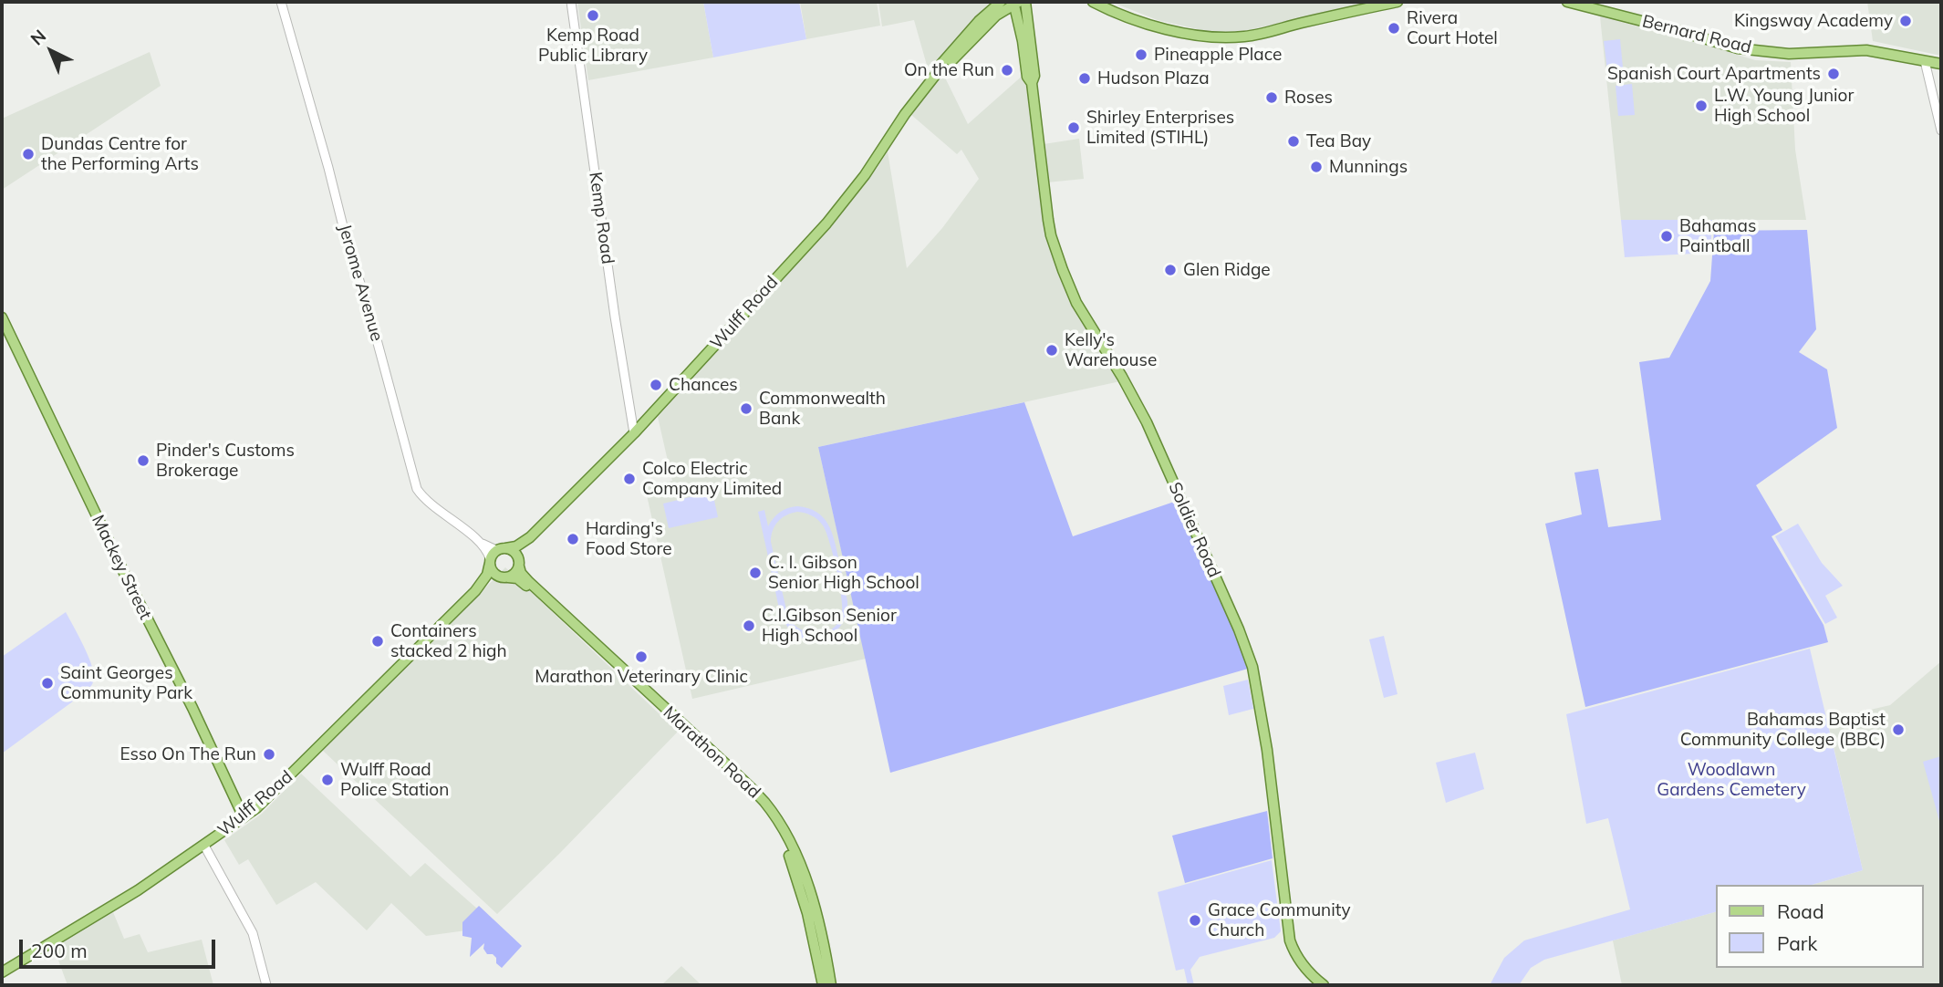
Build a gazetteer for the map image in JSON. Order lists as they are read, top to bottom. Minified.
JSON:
{"streets":{"main road":["Bernard Road","Wulff Road","Soldier Road","Mackey Street","Marathon Road"],"street":["Kemp Road","Jerome Avenue"]},"crossings":[["Kemp Road","Wulff Road"],["Jerome Avenue","Wulff Road"],["Jerome Avenue","Marathon Road"],["Wulff Road","Soldier Road"],["Wulff Road","Mackey Street"],["Wulff Road","Marathon Road"]],"parks":["Woodlawn Gardens Cemetery"],"places":["Kemp Road Public Library","Kingsway Academy","Rivera Court Hotel","Pineapple Place","On the Run","Spanish Court Apartments","Hudson Plaza","Roses","L.W. Young Junior High School","Shirley Enterprises Limited (STIHL)","Tea Bay","Dundas Centre for the Performing Arts","Munnings","Bahamas Paintball","Glen Ridge","Kelly's Warehouse","Chances","Commonwealth Bank","Pinder's Customs Brokerage","Colco Electric Company Limited","Harding's Food Store","C. I. Gibson Senior High School","C.I.Gibson Senior High School","Containers stacked 2 high","Marathon Veterinary Clinic","Saint Georges Community Park","Bahamas Baptist Community College (BBC)","Esso On The Run","Wulff Road Police Station","Grace Community Church"],"legend":["Road","Park"],"scale_bar":"200 m","north":"top left"}
